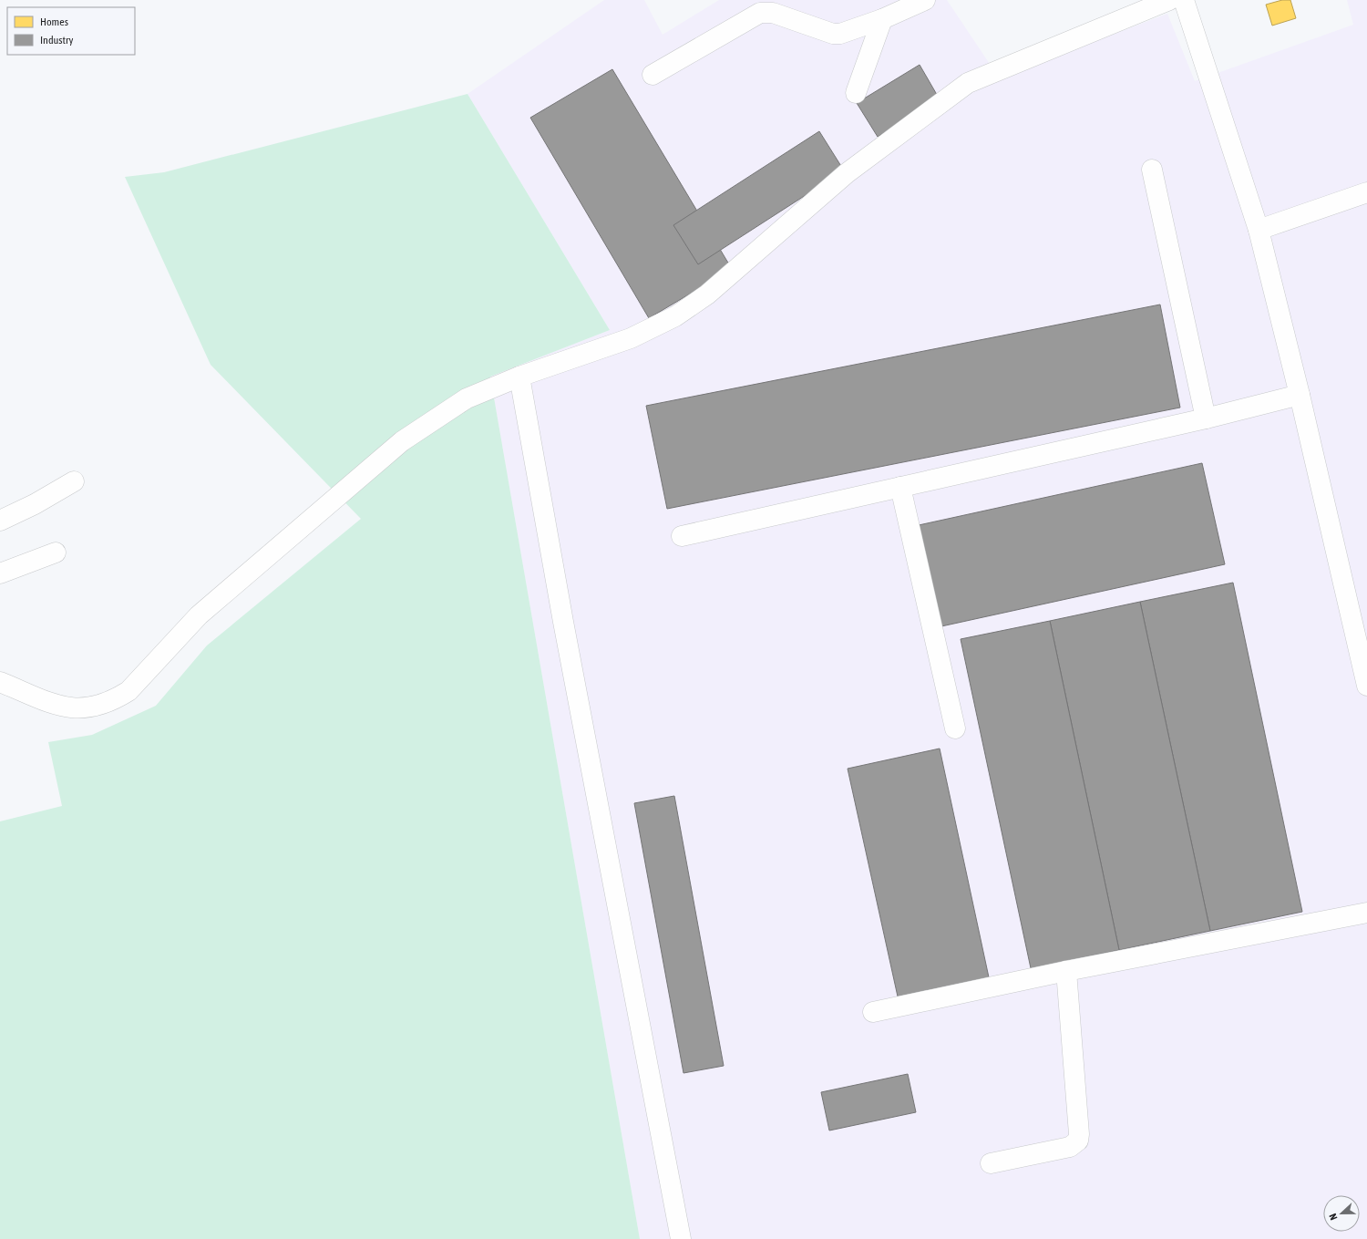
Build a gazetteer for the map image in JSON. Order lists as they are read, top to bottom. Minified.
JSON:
{"legend":["Homes","Industry"],"north":"left"}
